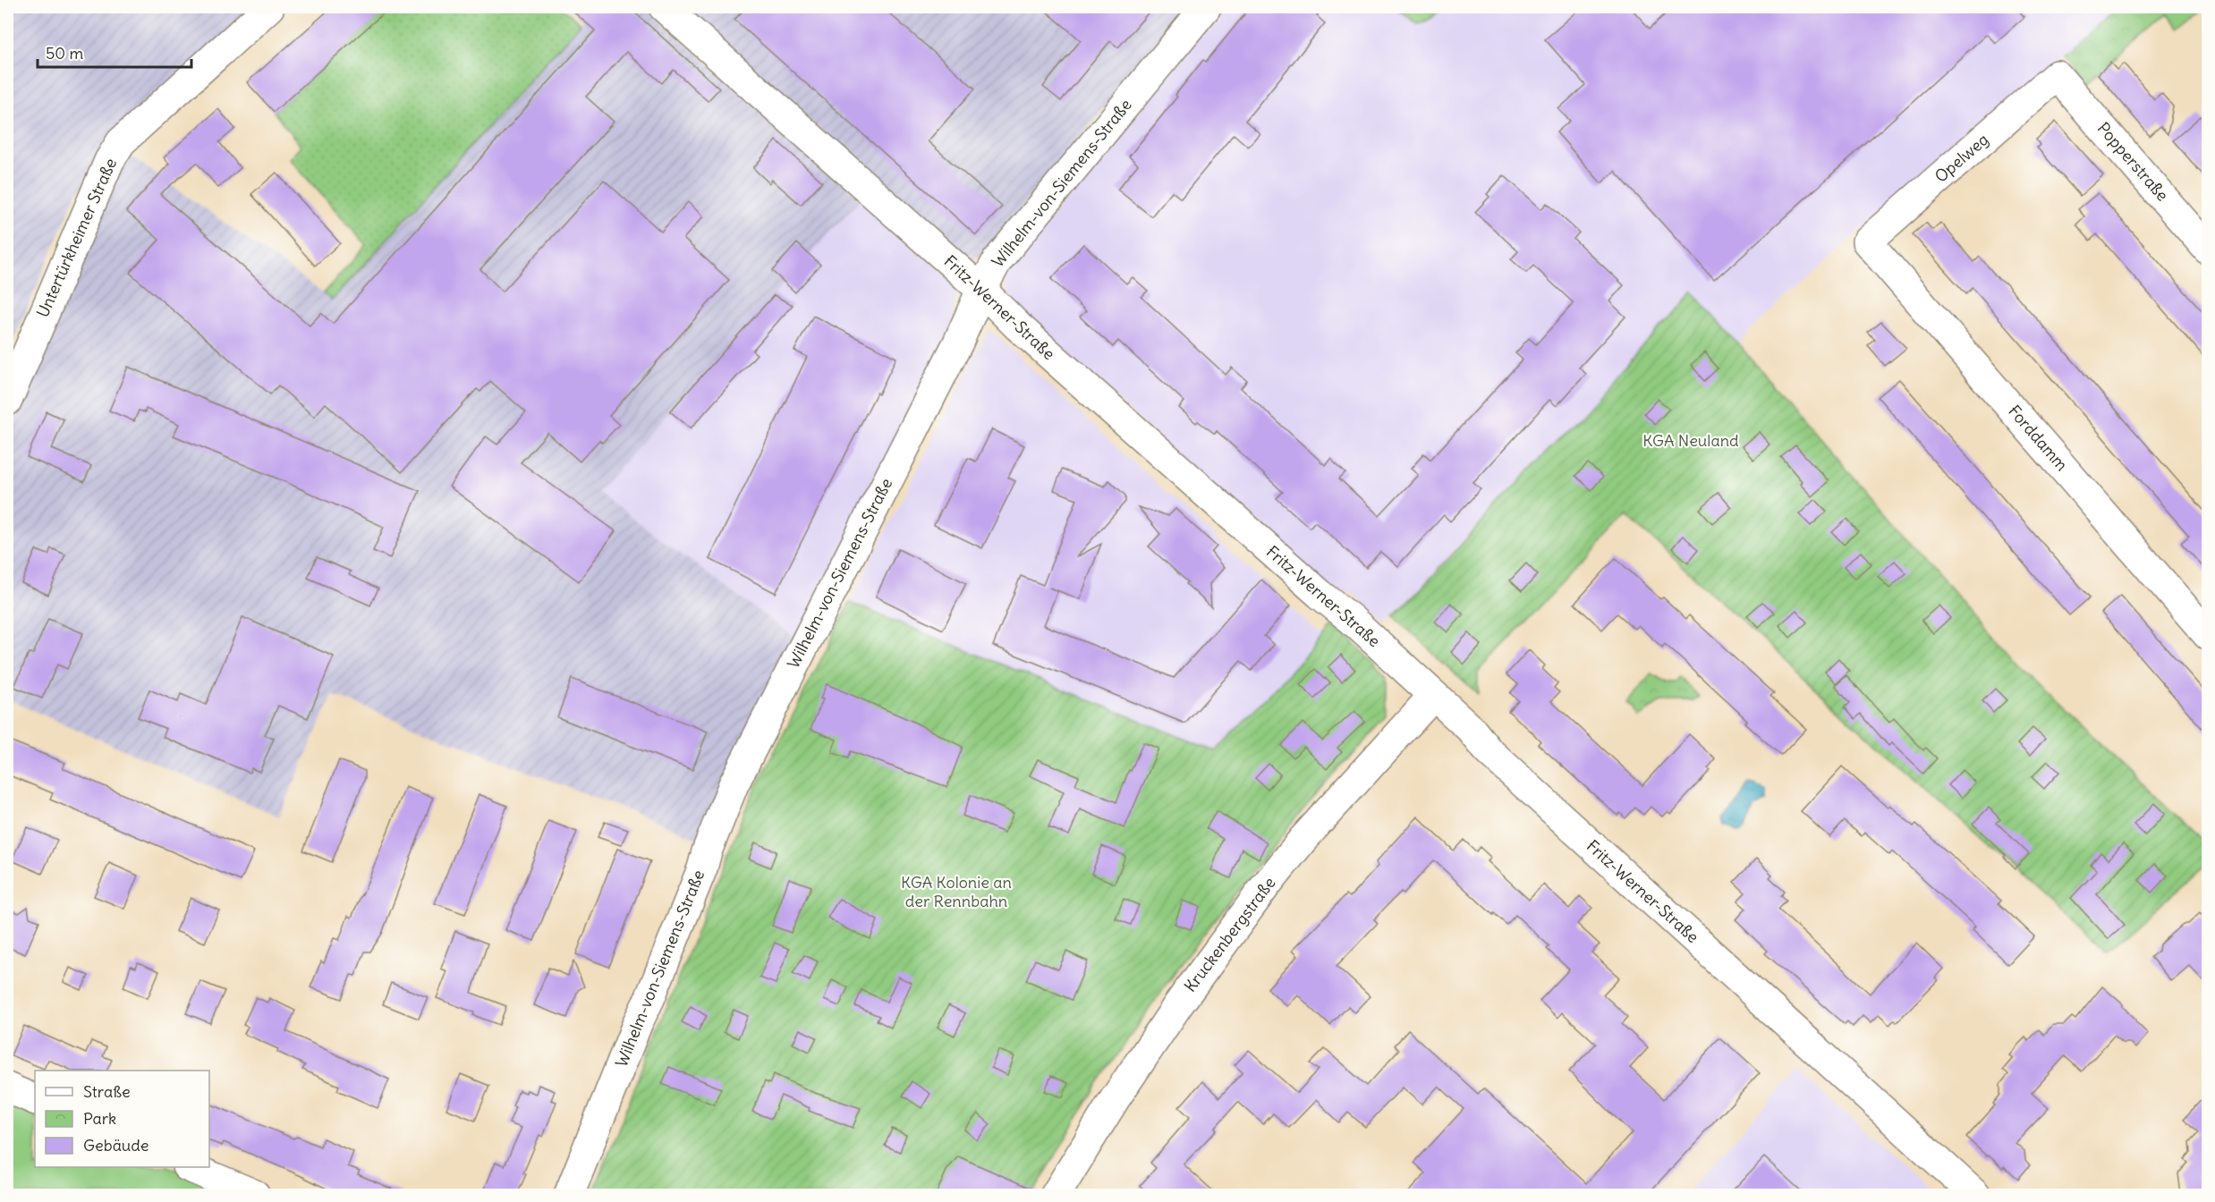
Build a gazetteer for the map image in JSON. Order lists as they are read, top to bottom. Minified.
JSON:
{"streets":{"street":["Opelweg","Popperstraße","Wilhelm-von-Siemens-Straße","Untertürkheimer Straße","Fritz-Werner-Straße","Forddamm","Kruckenbergstraße"]},"crossings":[["Opelweg","Popperstraße"],["Opelweg","Forddamm"],["Wilhelm-von-Siemens-Straße","Fritz-Werner-Straße"],["Fritz-Werner-Straße","Kruckenbergstraße"]],"parks":["KGA Neuland","KGA Kolonie an der Rennbahn"],"legend":["Straße","Park","Gebäude"],"scale_bar":"50 m"}
